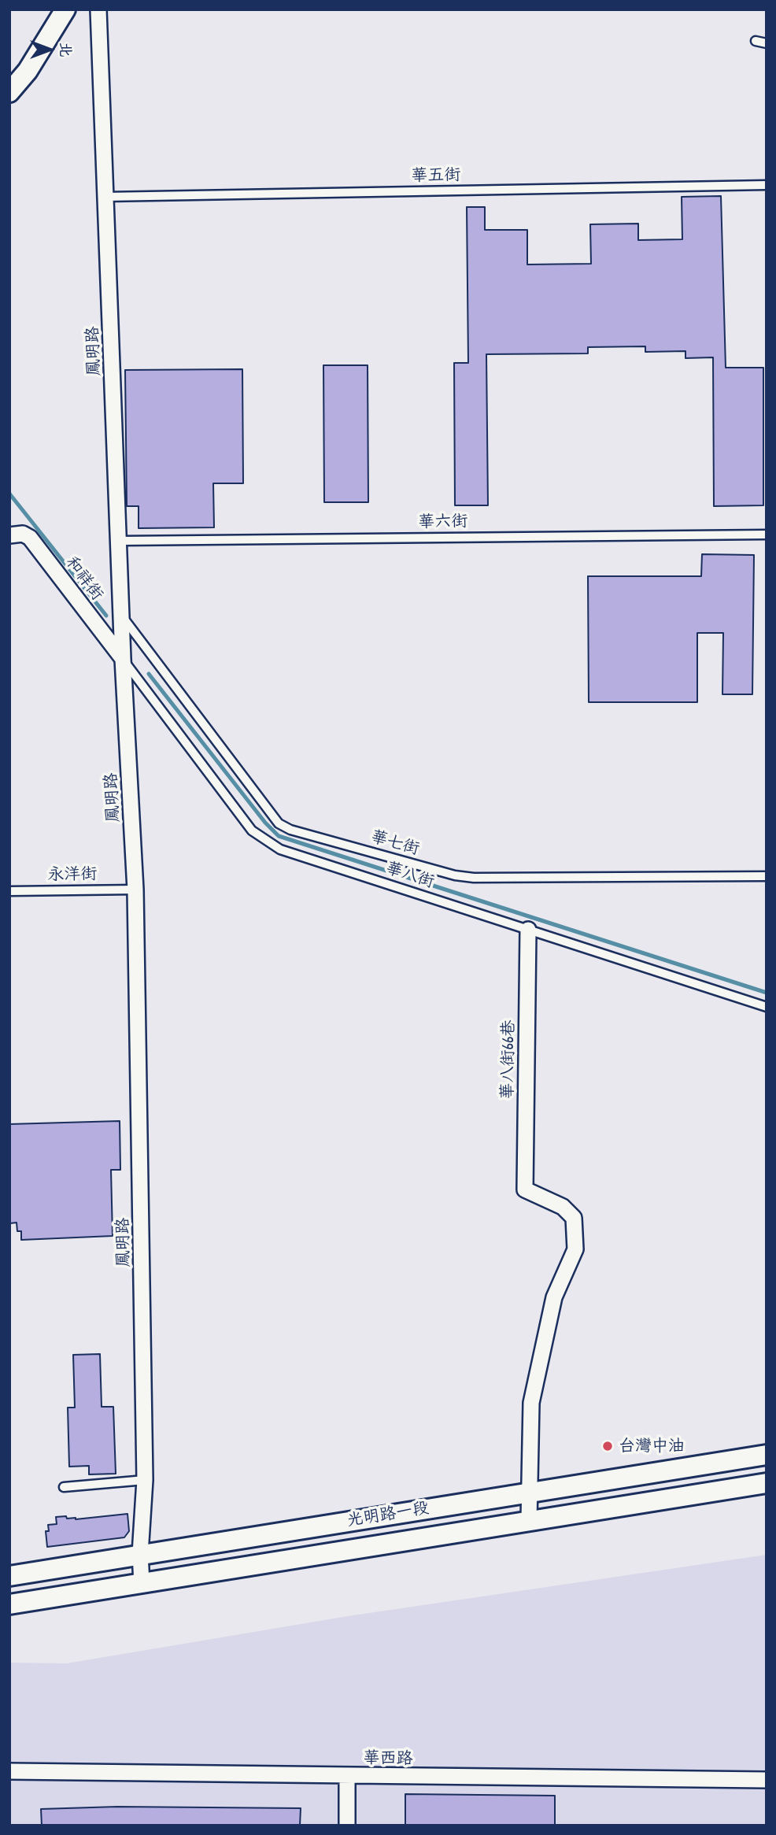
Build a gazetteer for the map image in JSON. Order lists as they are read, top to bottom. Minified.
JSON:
{"streets":{"street":["鳳明路","和祥街","華八街66巷","光明路一段","華西路"],"lane":["華五街","華六街","華七街","永洋街","華八街"]},"crossings":[["華五街","鳳明路"],["鳳明路","華六街"],["鳳明路","和祥街"],["鳳明路","華七街"],["鳳明路","永洋街"],["鳳明路","華八街"],["鳳明路","光明路一段"],["和祥街","華八街"],["華八街","華八街66巷"],["華八街66巷","光明路一段"]],"places":["台灣中油"],"north":"right"}
